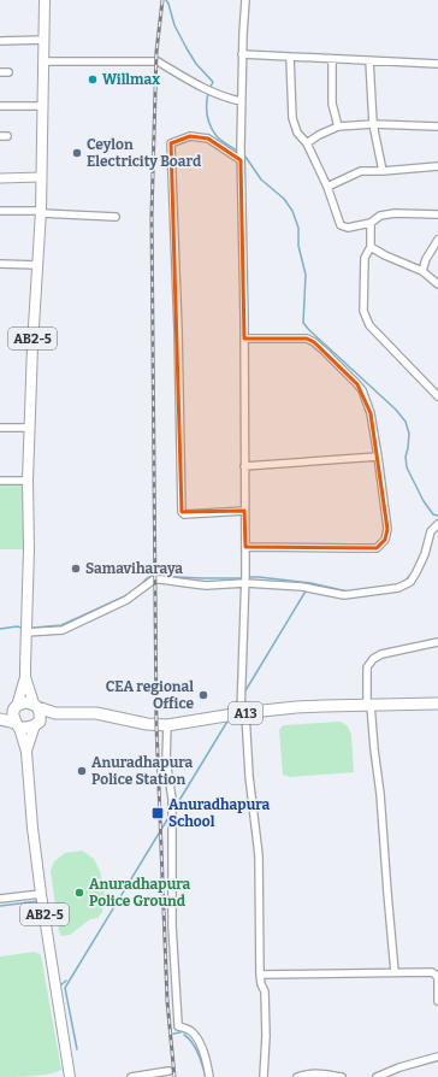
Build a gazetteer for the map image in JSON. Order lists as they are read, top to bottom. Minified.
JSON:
{"streets":{"highway":["A13"],"main road":["AB2-5"]},"crossings":[["AB2-5","A13"]],"places":{"other":["Willmax","Ceylon Electricity Board","Samaviharaya","CEA regional Office","Anuradhapura Police Station","Anuradhapura Police Ground"],"transit":["Anuradhapura School"]}}
